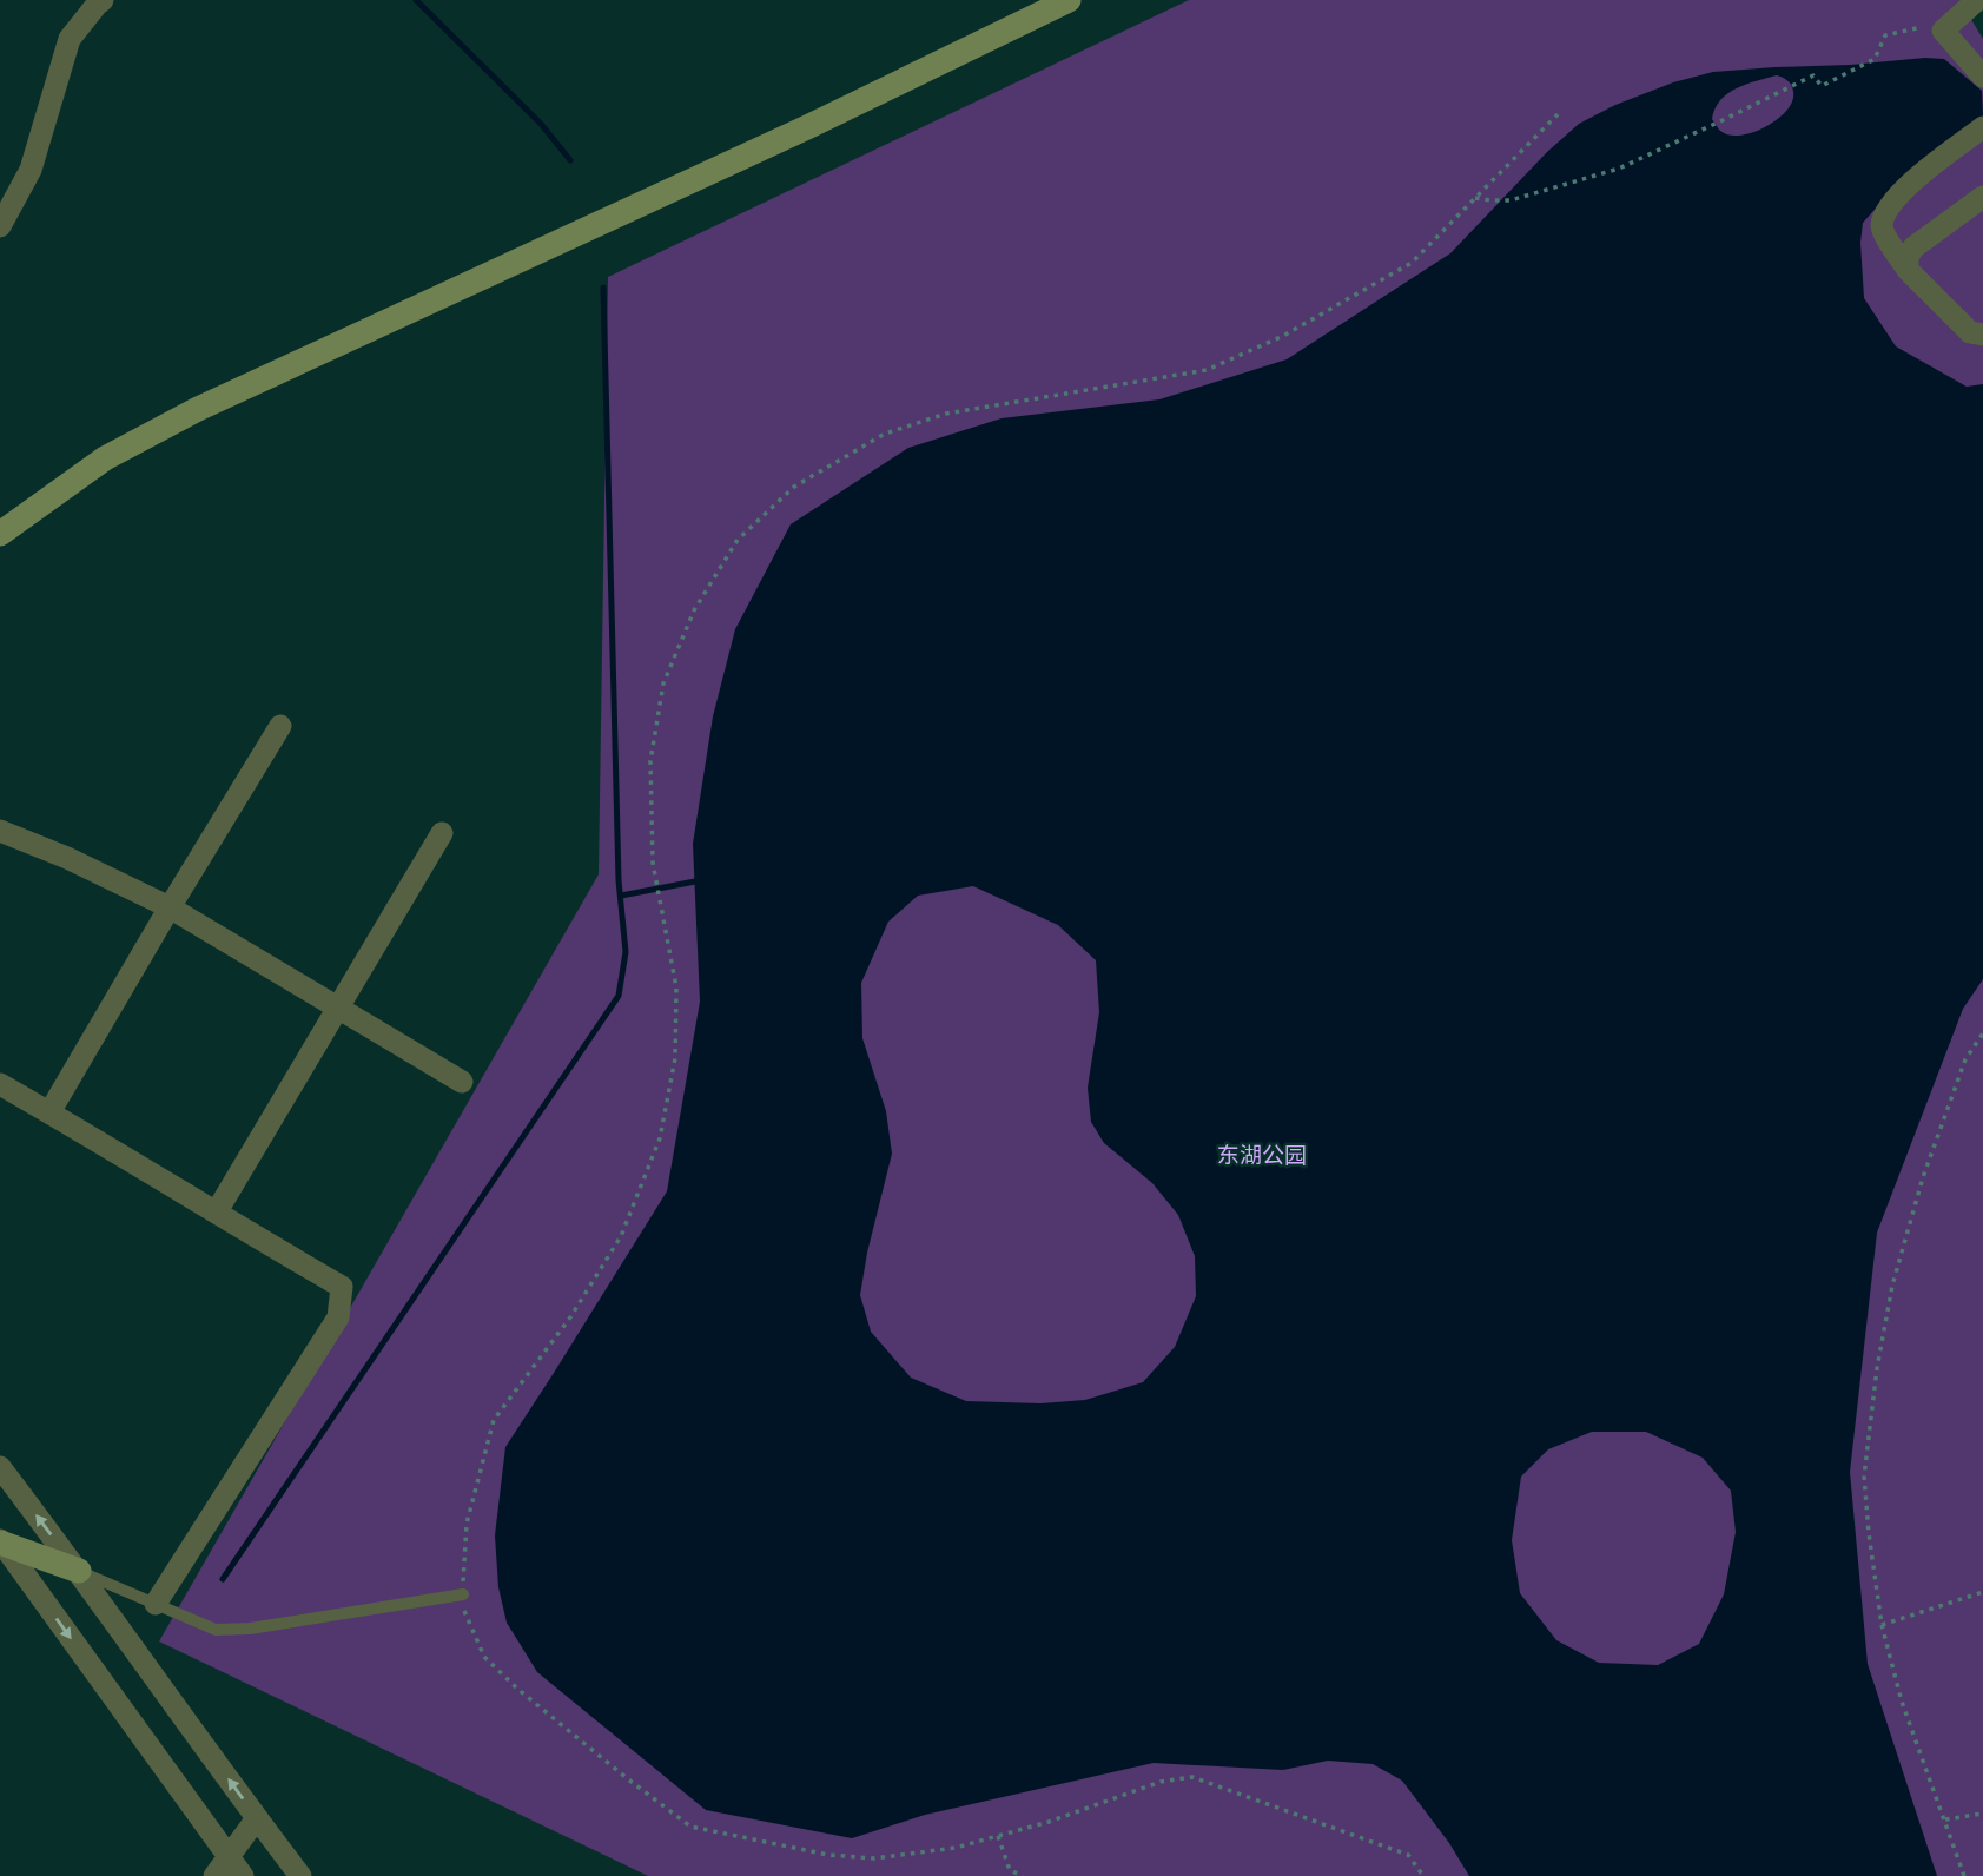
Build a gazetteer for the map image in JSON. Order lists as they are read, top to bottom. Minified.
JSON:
{"parks":["东湖公园"]}
